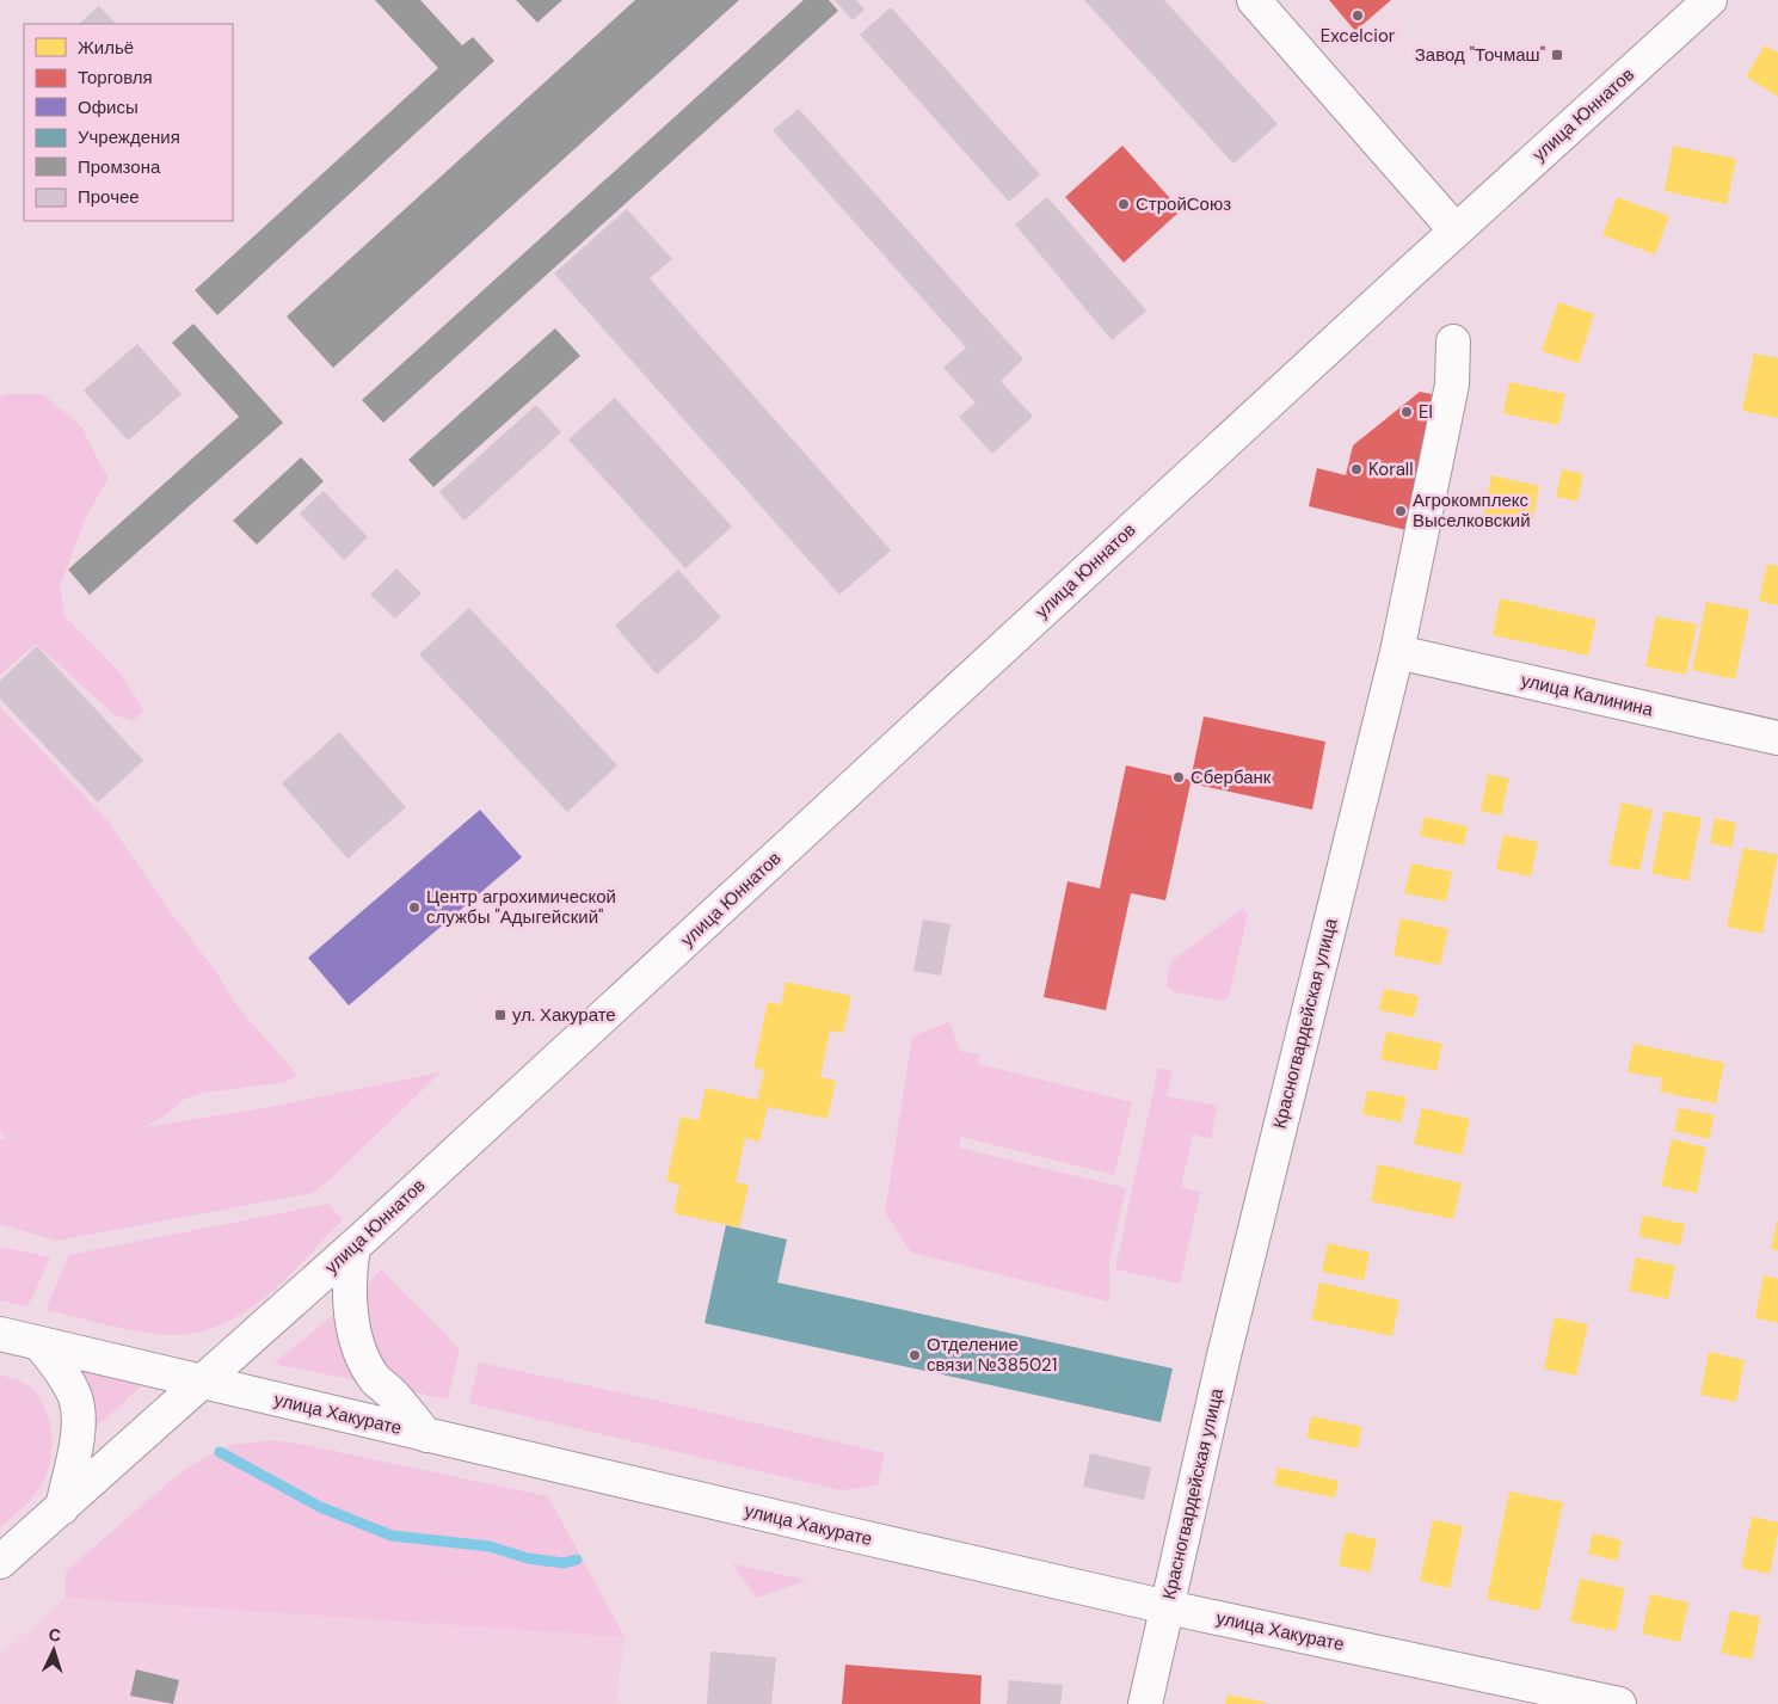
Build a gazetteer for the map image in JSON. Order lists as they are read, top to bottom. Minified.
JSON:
{"streets":{"main road":["улица Юннатов","улица Калинина","Красногвардейская улица","улица Хакурате"]},"crossings":[["улица Юннатов","улица Хакурате"],["улица Калинина","Красногвардейская улица"],["Красногвардейская улица","улица Хакурате"]],"places":{"other":["Excelcior","СтройСоюз","El","Korall","Агрокомплекс Выселковский","Сбербанк","Центр агрохимической службы \"Адыгейский\"","Отделение связи №385021"],"transit":["Завод \"Точмаш\"","ул. Хакурате"]},"legend":["Жильё","Торговля","Офисы","Учреждения","Промзона","Прочее"],"north":"top"}
